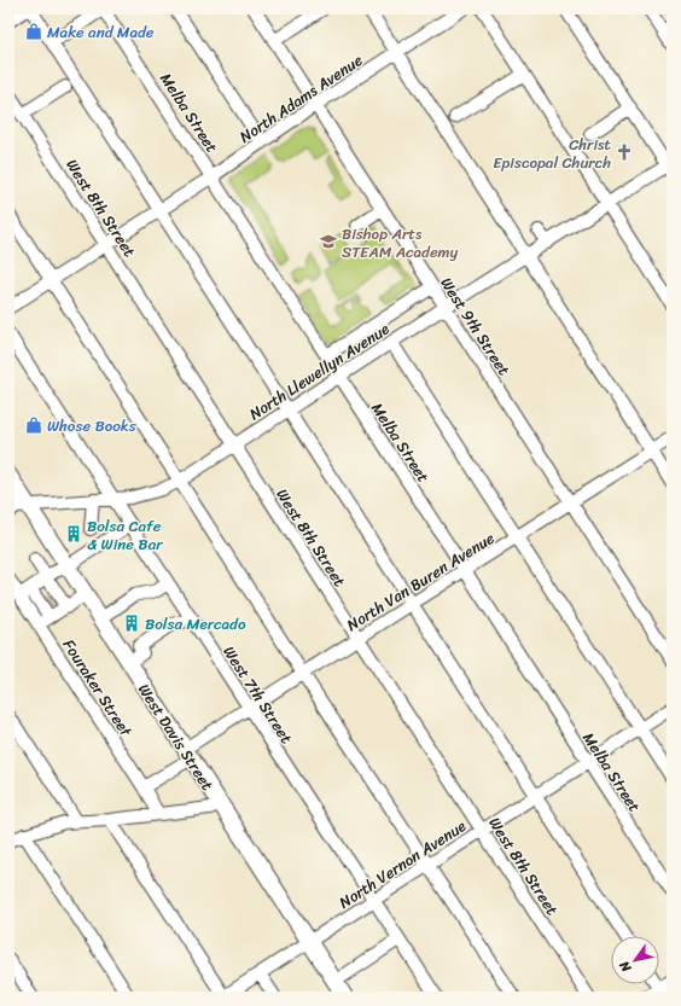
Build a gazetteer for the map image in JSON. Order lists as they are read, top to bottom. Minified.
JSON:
{"streets":{"main road":["West Davis Street"],"street":["North Adams Avenue","Melba Street","West 8th Street","West 9th Street","North Llewellyn Avenue","North Van Buren Avenue","Fouraker Street","West 7th Street","North Vernon Avenue"]},"crossings":[["North Adams Avenue","Melba Street"],["North Adams Avenue","West 8th Street"],["North Adams Avenue","West 9th Street"],["Melba Street","North Llewellyn Avenue"],["Melba Street","North Van Buren Avenue"],["Melba Street","North Vernon Avenue"],["West 8th Street","North Llewellyn Avenue"],["West 8th Street","North Van Buren Avenue"],["West 8th Street","North Vernon Avenue"],["West 9th Street","North Llewellyn Avenue"],["West 9th Street","North Van Buren Avenue"],["North Llewellyn Avenue","West 7th Street"],["North Llewellyn Avenue","West Davis Street"],["North Van Buren Avenue","Fouraker Street"],["North Van Buren Avenue","West 7th Street"],["North Van Buren Avenue","West Davis Street"],["West 7th Street","North Vernon Avenue"],["West Davis Street","North Vernon Avenue"]],"places":{"shop":["Make and Made","Whose Books"],"church":["Christ Episcopal Church"],"school or university":["Bishop Arts STEAM Academy"],"building":["Bolsa Cafe & Wine Bar","Bolsa Mercado"]},"north":"bottom left"}
